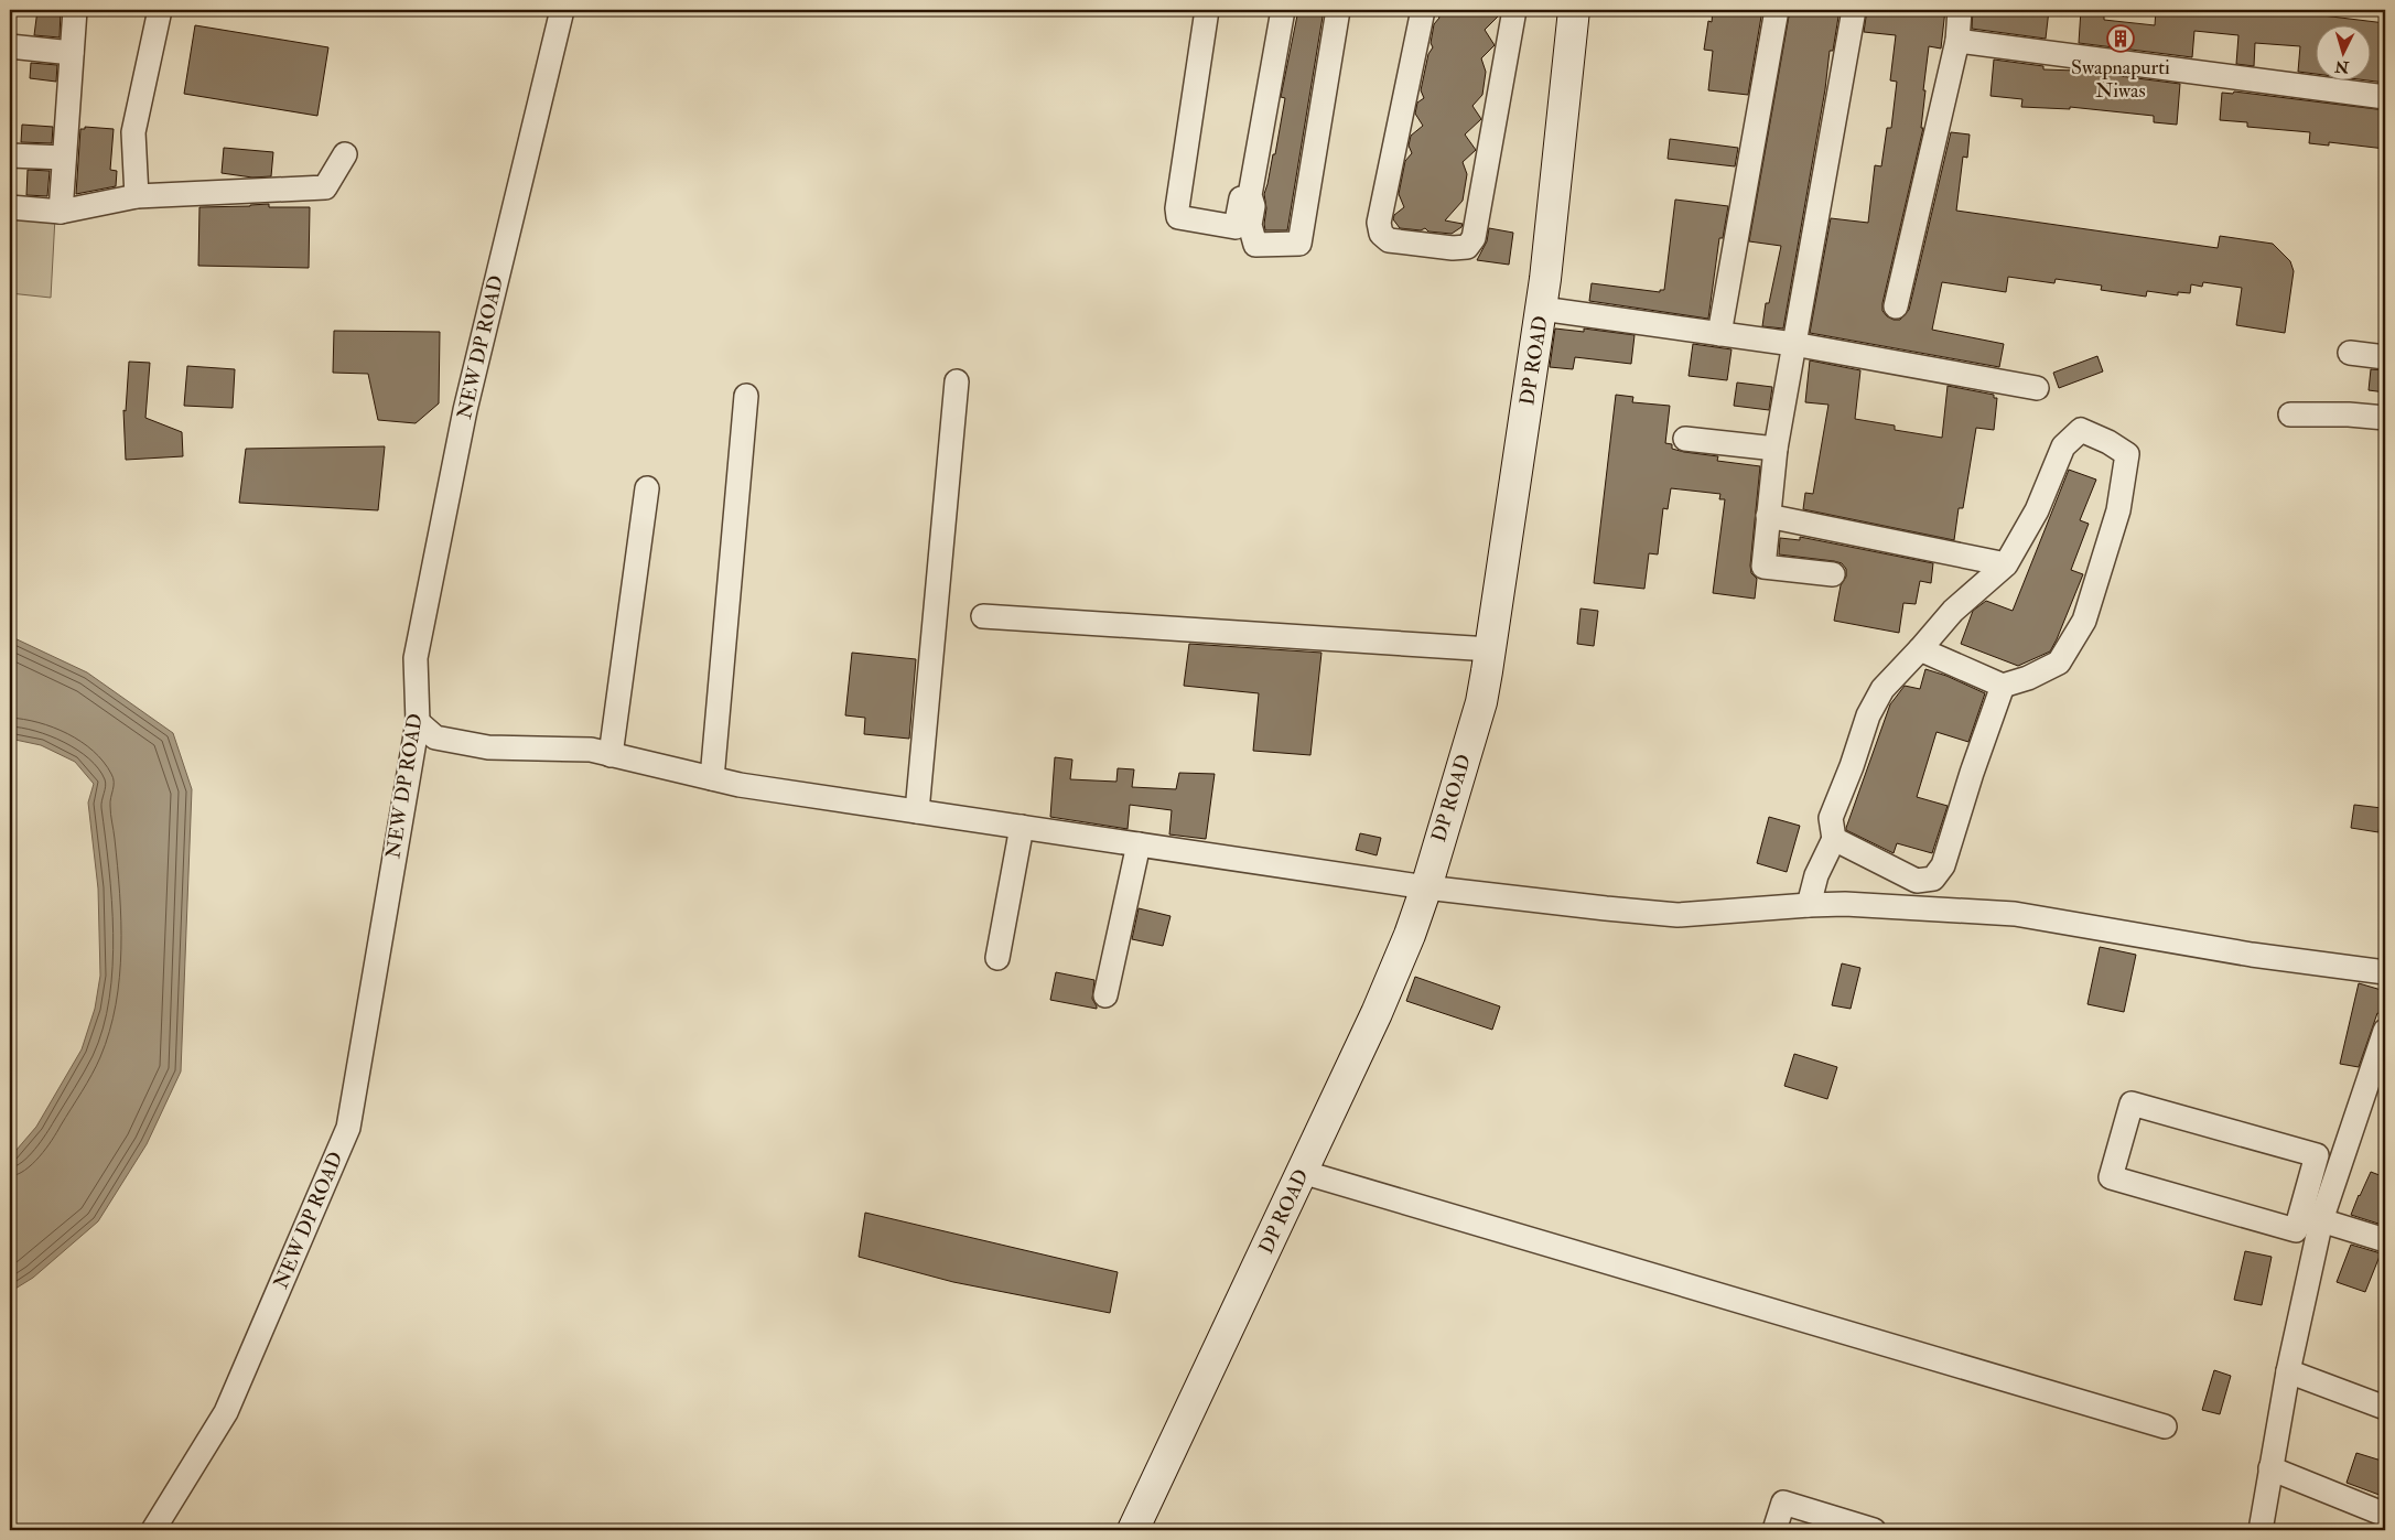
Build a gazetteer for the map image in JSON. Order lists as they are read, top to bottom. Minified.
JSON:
{"streets":{"street":["NEW DP ROAD","DP ROAD"]},"places":{"building":["Swapnapurti Niwas"]},"north":"bottom"}
